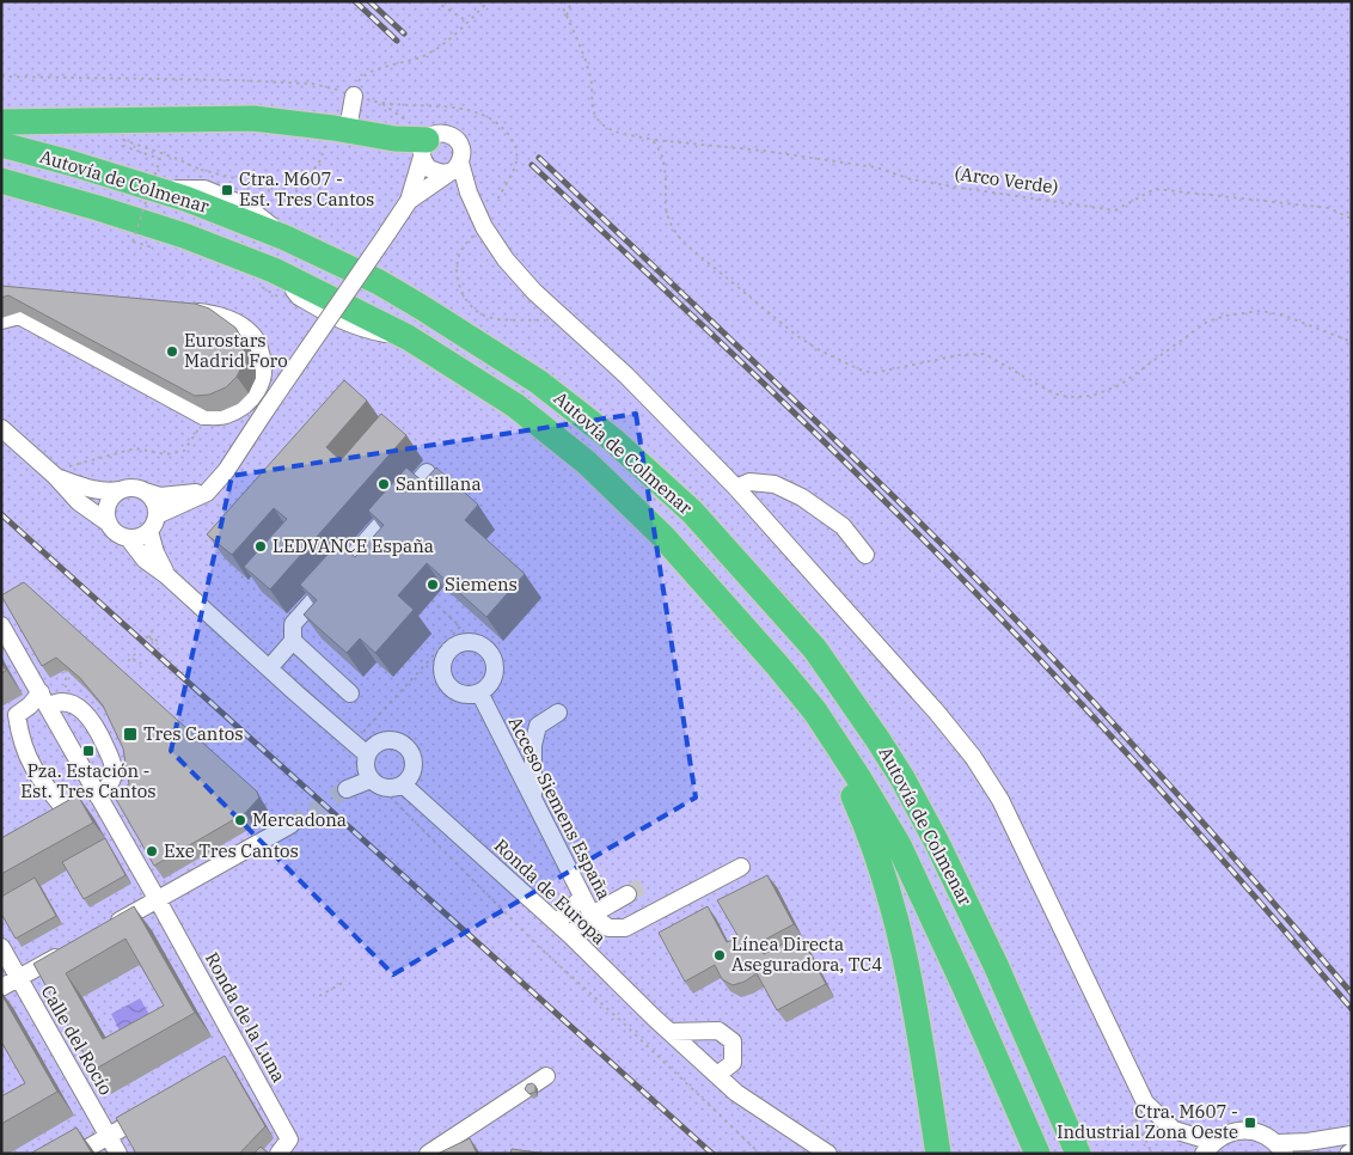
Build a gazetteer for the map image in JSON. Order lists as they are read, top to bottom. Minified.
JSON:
{"streets":{"highway":["Autovía de Colmenar"],"street":["Acceso Siemens España","Ronda de Europa","Ronda de la Luna","Calle del Rocío"],"path":["(Arco Verde)"]},"crossings":[["Acceso Siemens España","Ronda de Europa"]],"places":{"transit":["Ctra. M607 - Est. Tres Cantos","Tres Cantos","Pza. Estación - Est. Tres Cantos","Ctra. M607 - Industrial Zona Oeste"],"other":["Eurostars Madrid Foro","Santillana","LEDVANCE España","Siemens","Mercadona","Exe Tres Cantos","Línea Directa Aseguradora, TC4"]}}
